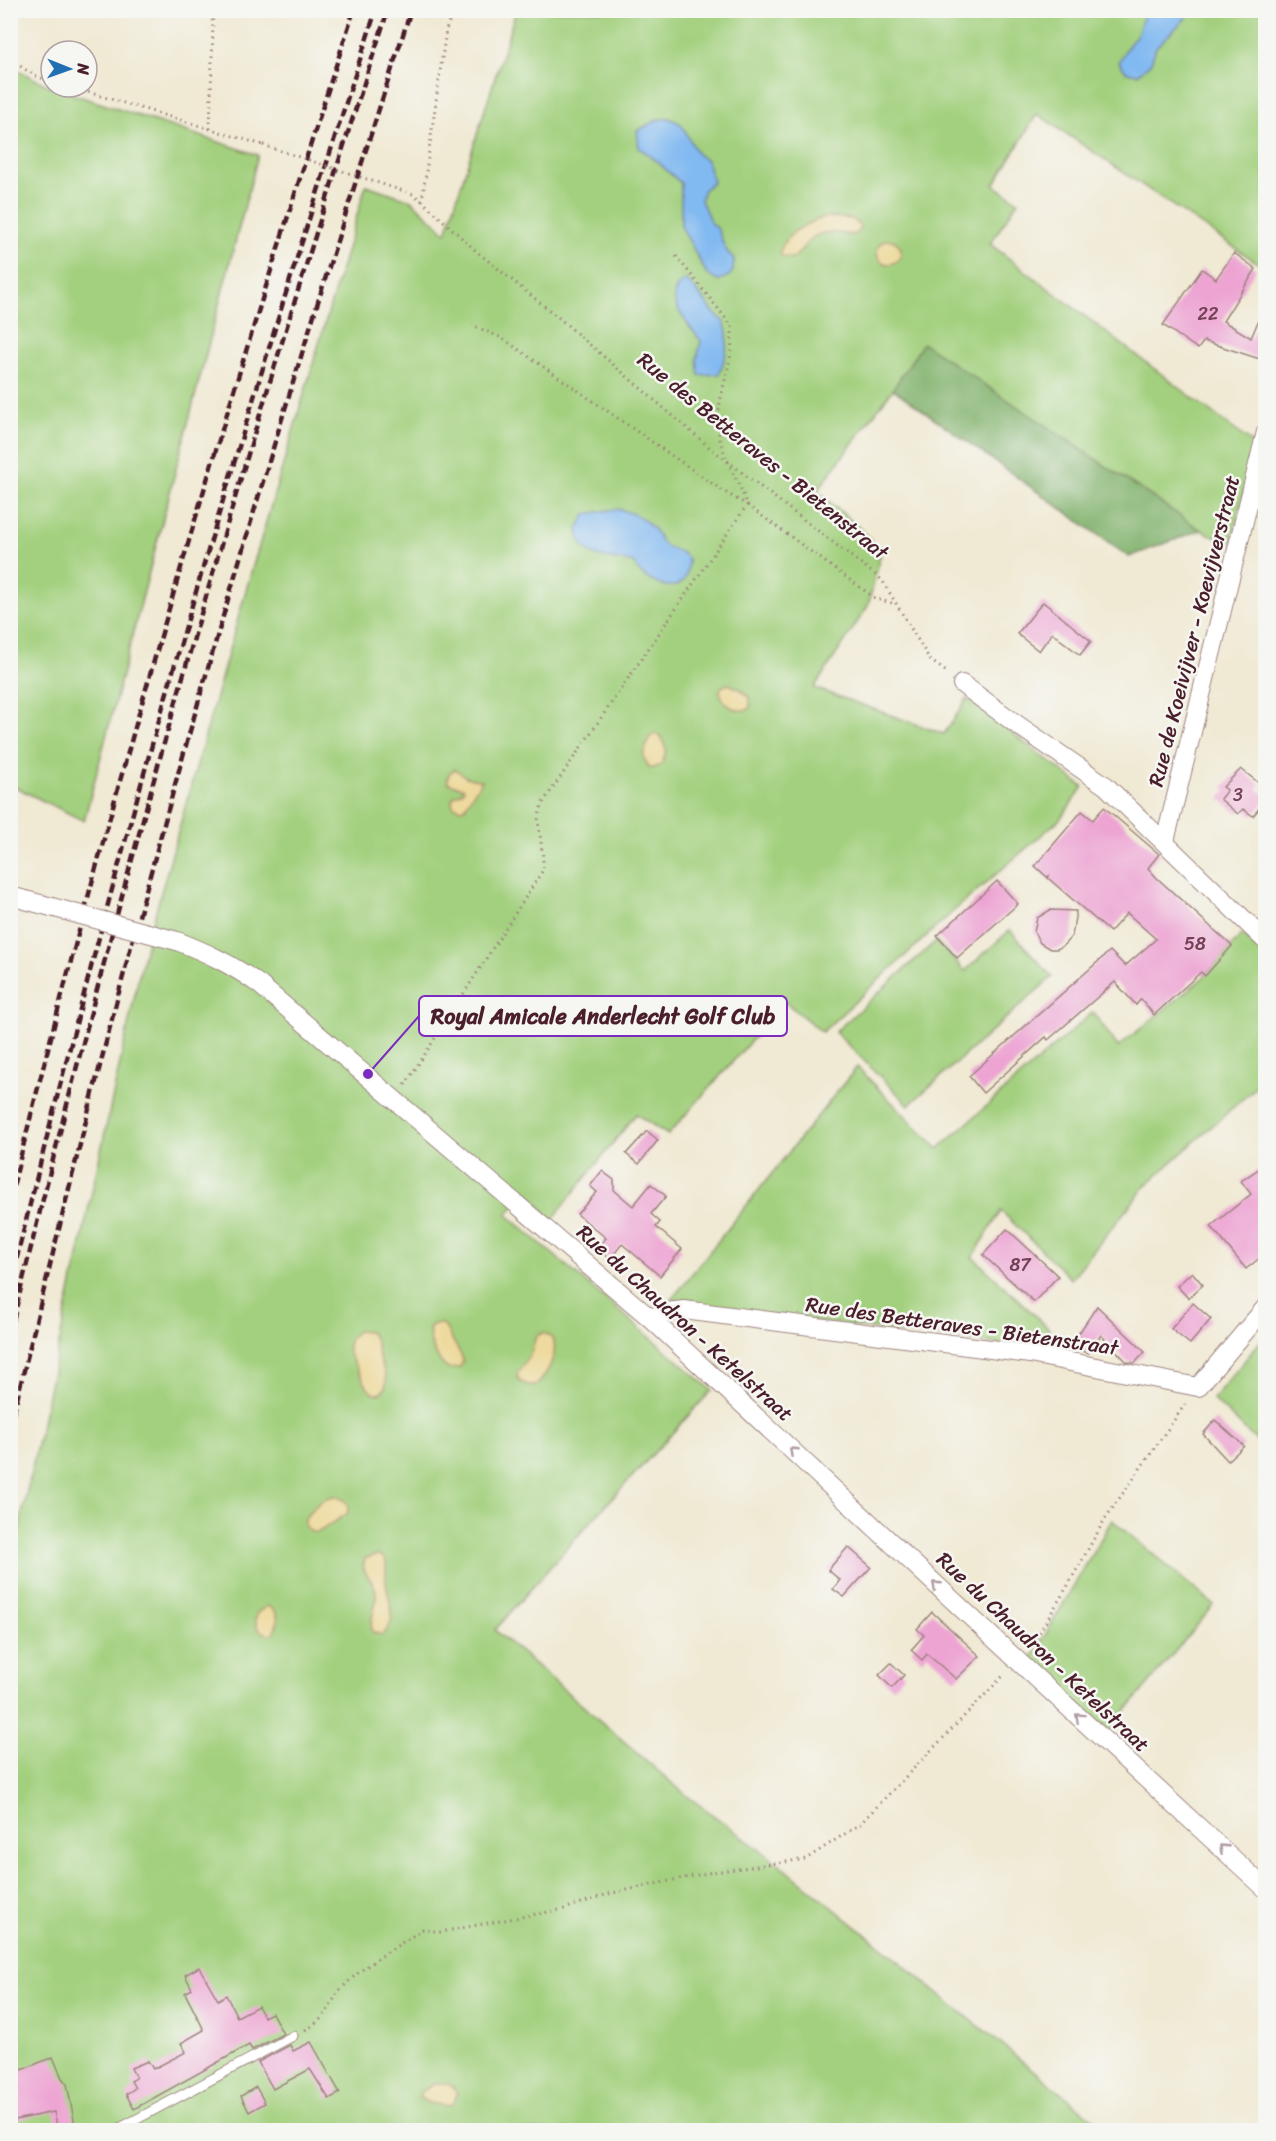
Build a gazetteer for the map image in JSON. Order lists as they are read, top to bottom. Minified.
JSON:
{"streets":{"street":["Rue des Betteraves - Bietenstraat","Rue de Koeivijver - Koevijverstraat","Rue du Chaudron - Ketelstraat"]},"crossings":[["Rue des Betteraves - Bietenstraat","Rue du Chaudron - Ketelstraat"]],"one_way":["Rue du Chaudron - Ketelstraat"],"places":["Royal Amicale Anderlecht Golf Club"],"house_numbers":["22","3","58","87"],"north":"right"}
